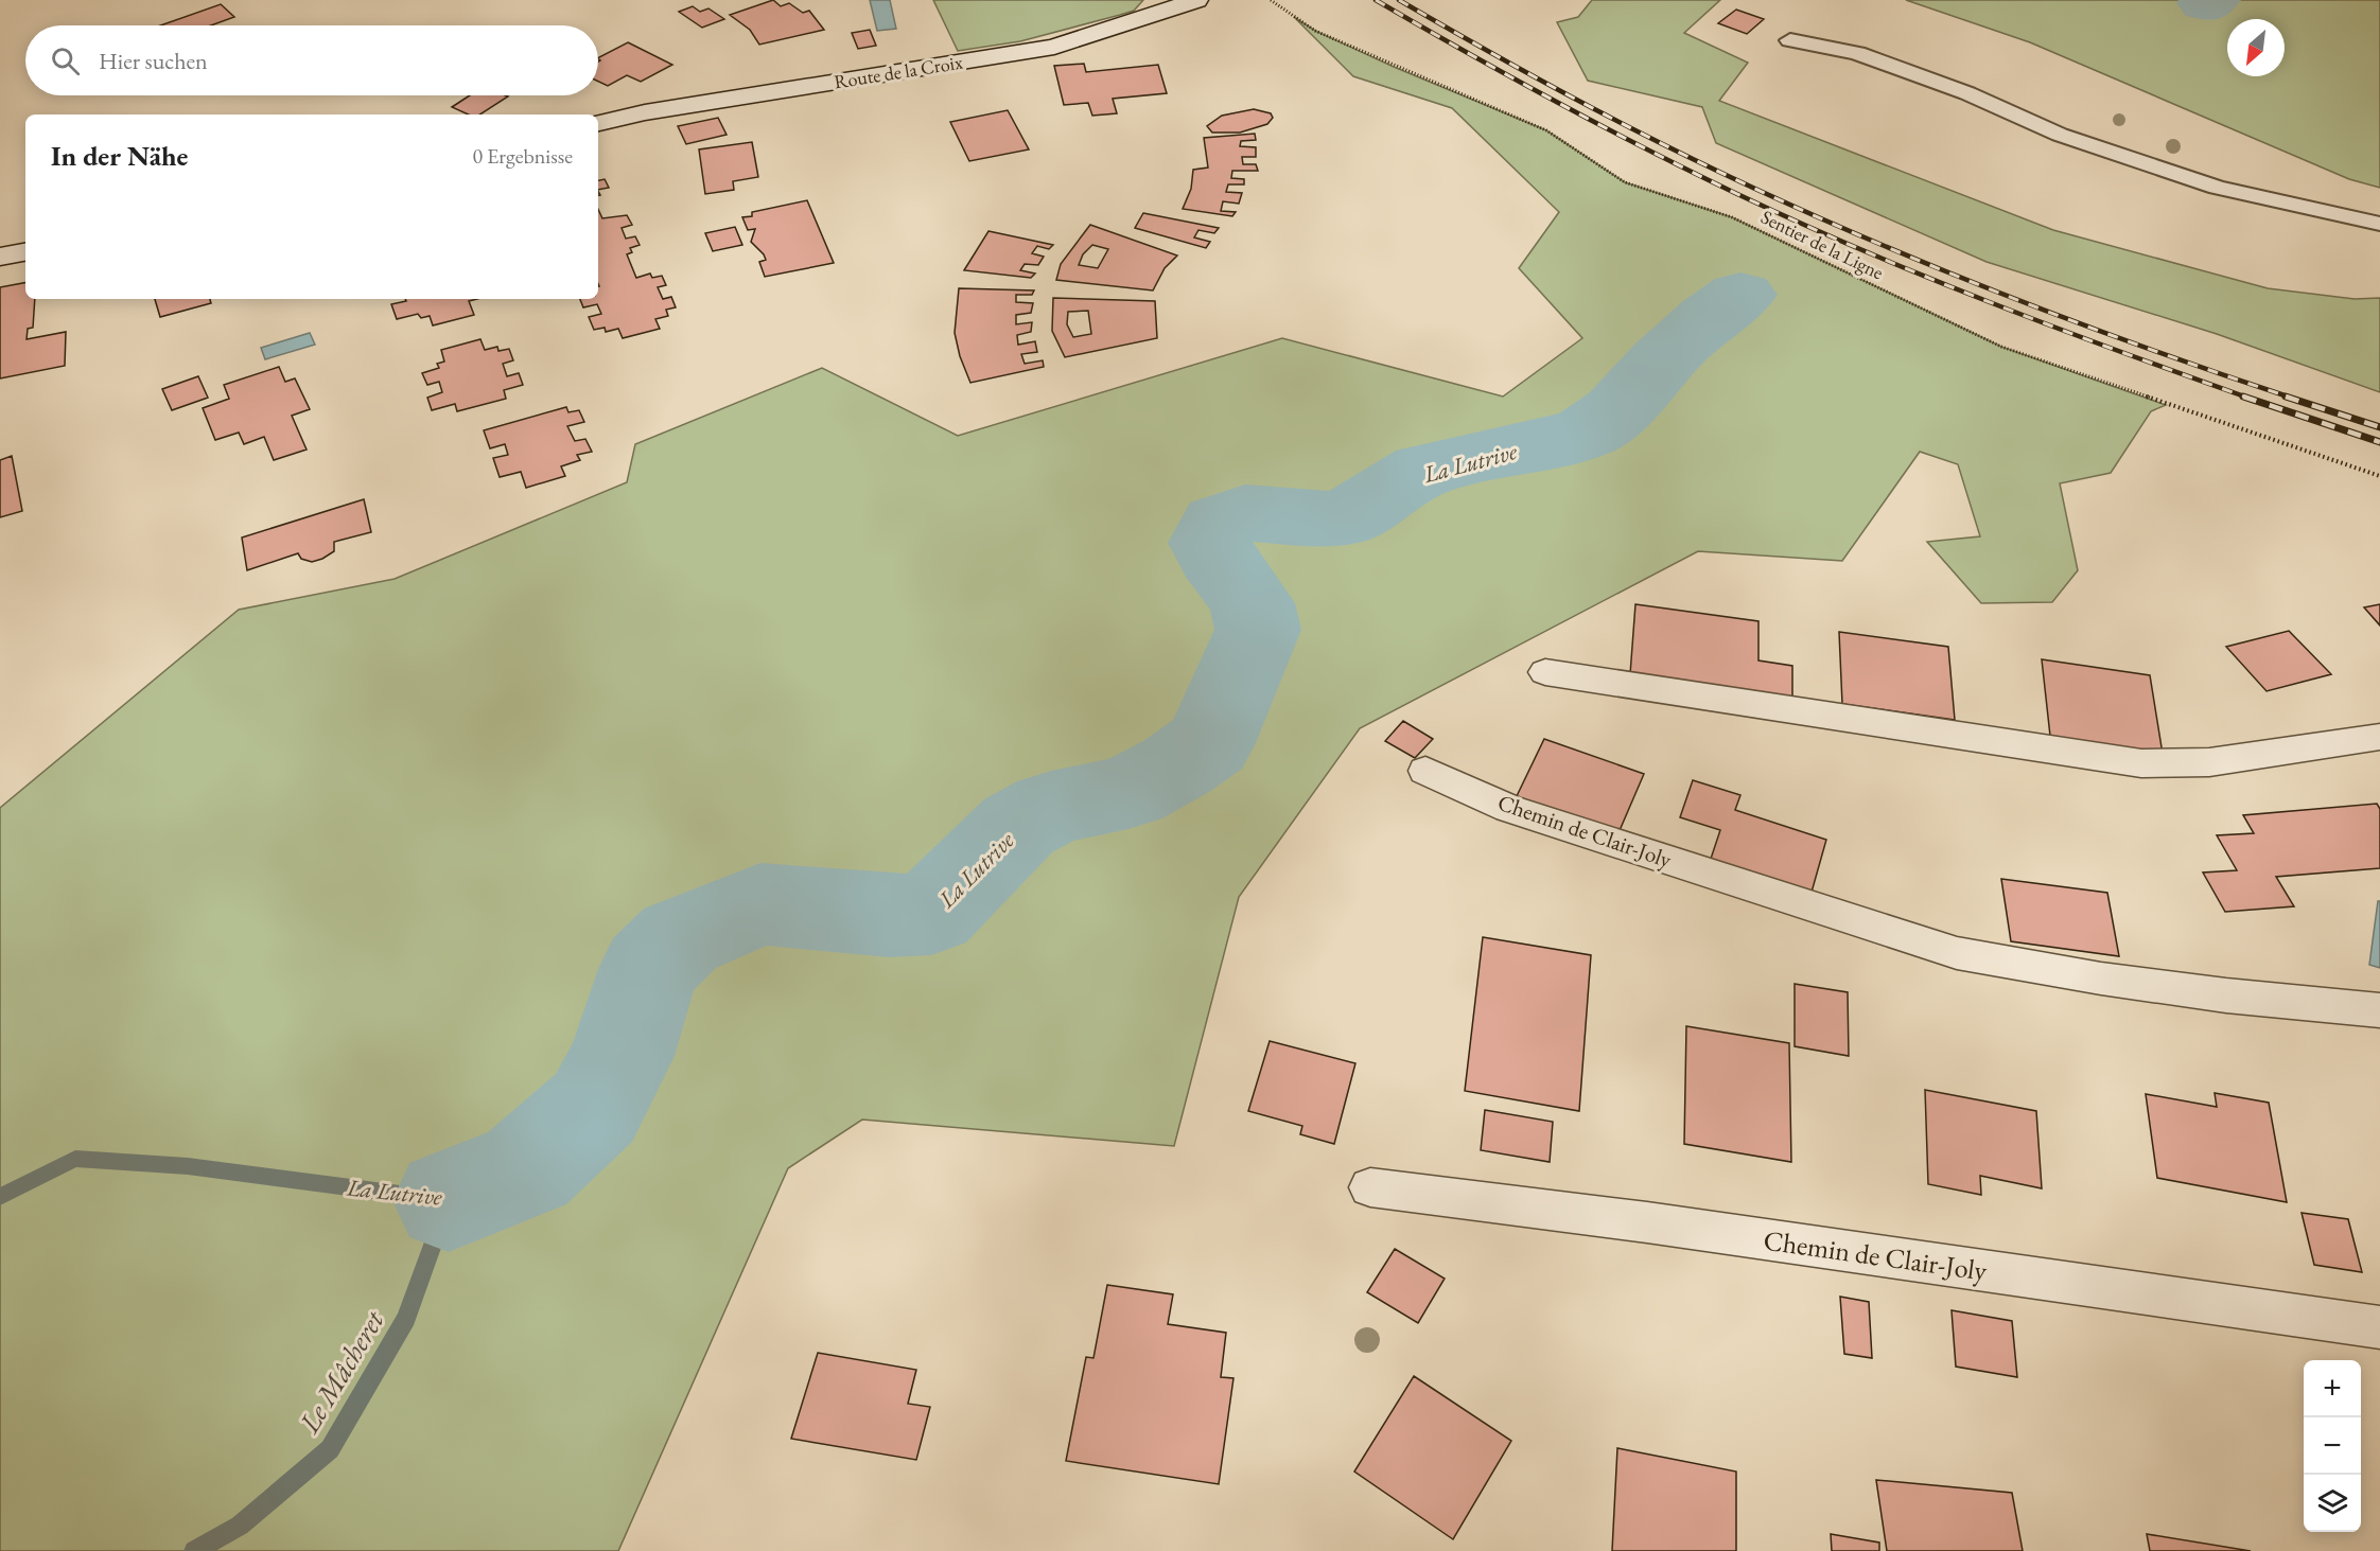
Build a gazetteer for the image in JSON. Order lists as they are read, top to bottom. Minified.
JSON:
{"streets":{"street":["Route de la Croix","Chemin de Clair-Joly"],"path":["Sentier de la Ligne"]},"water":["La Lutrive","Le Mâcheret"],"north":"bottom left","page":{"search":"Hier suchen","heading":["In der Nähe","0 Ergebnisse"],"map_buttons":["+","−"]}}
